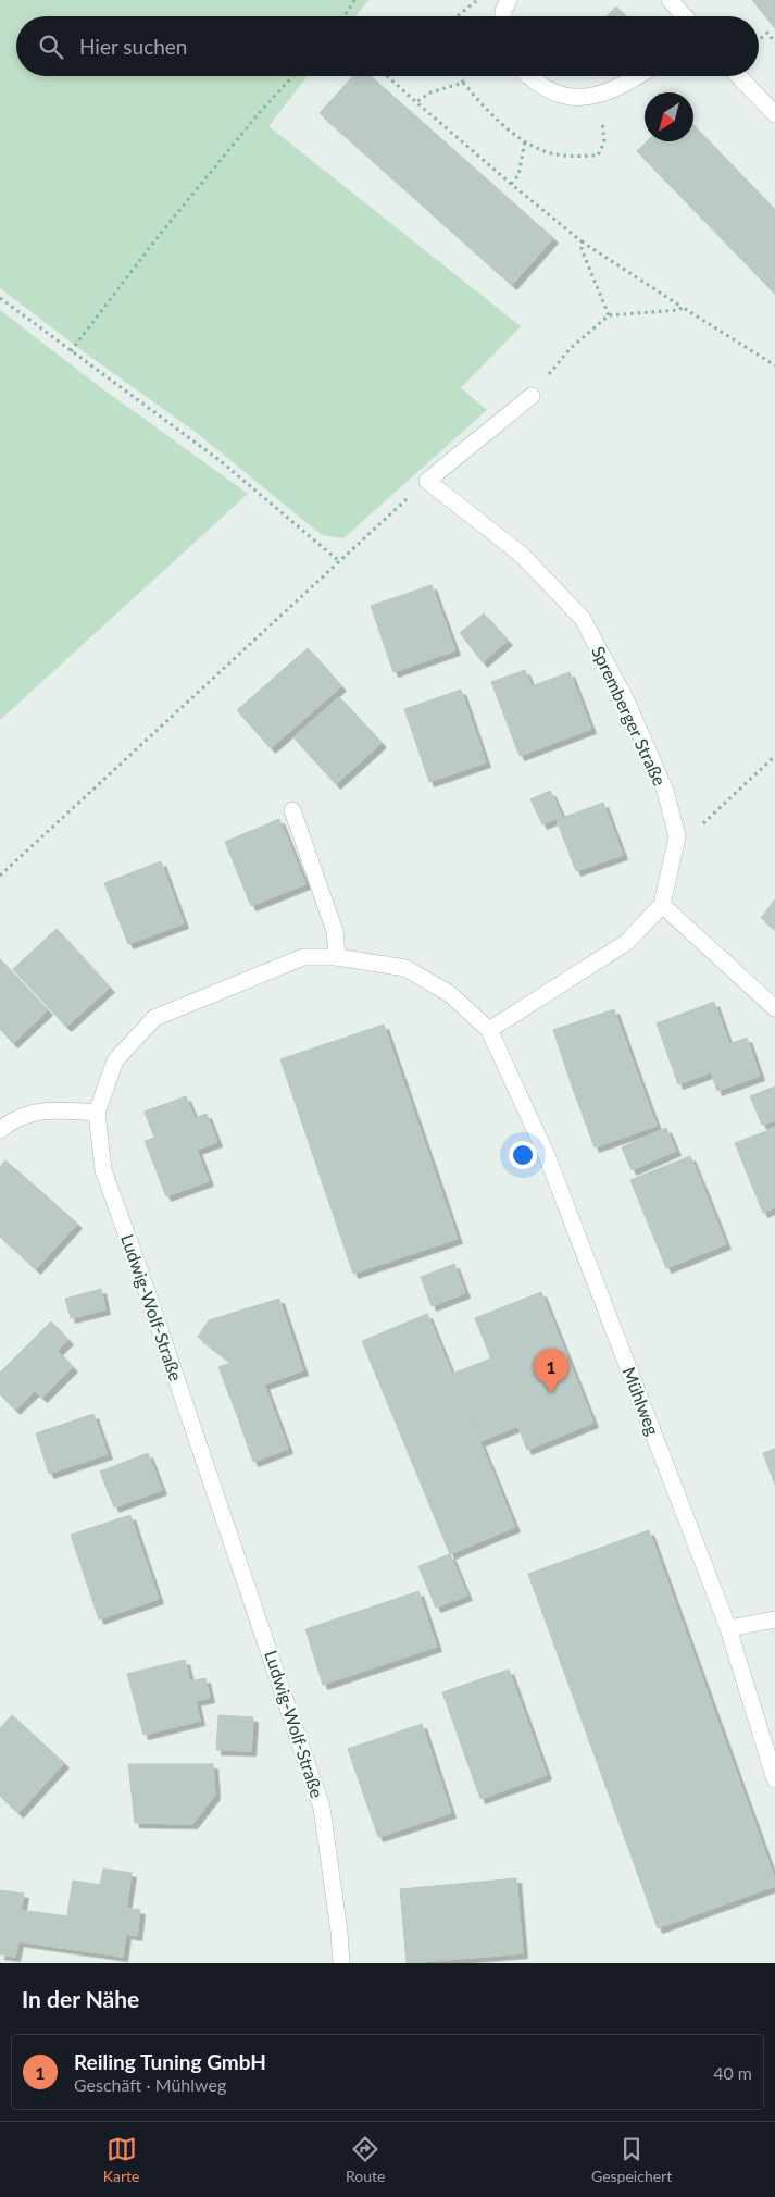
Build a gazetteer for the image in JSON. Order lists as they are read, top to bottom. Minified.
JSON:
{"streets":{"street":["Spremberger Straße","Ludwig-Wolf-Straße","Mühlweg"]},"crossings":[["Spremberger Straße","Ludwig-Wolf-Straße"],["Spremberger Straße","Mühlweg"],["Ludwig-Wolf-Straße","Mühlweg"]],"north":"bottom left","page":{"search":"Hier suchen","pins":"1","heading":"In der Nähe","list":[{"mark":"1","name":"Reiling Tuning GmbH","note":"Geschäft · Mühlweg","value":"40 m"}],"nav":["Karte","Route","Gespeichert"]}}
